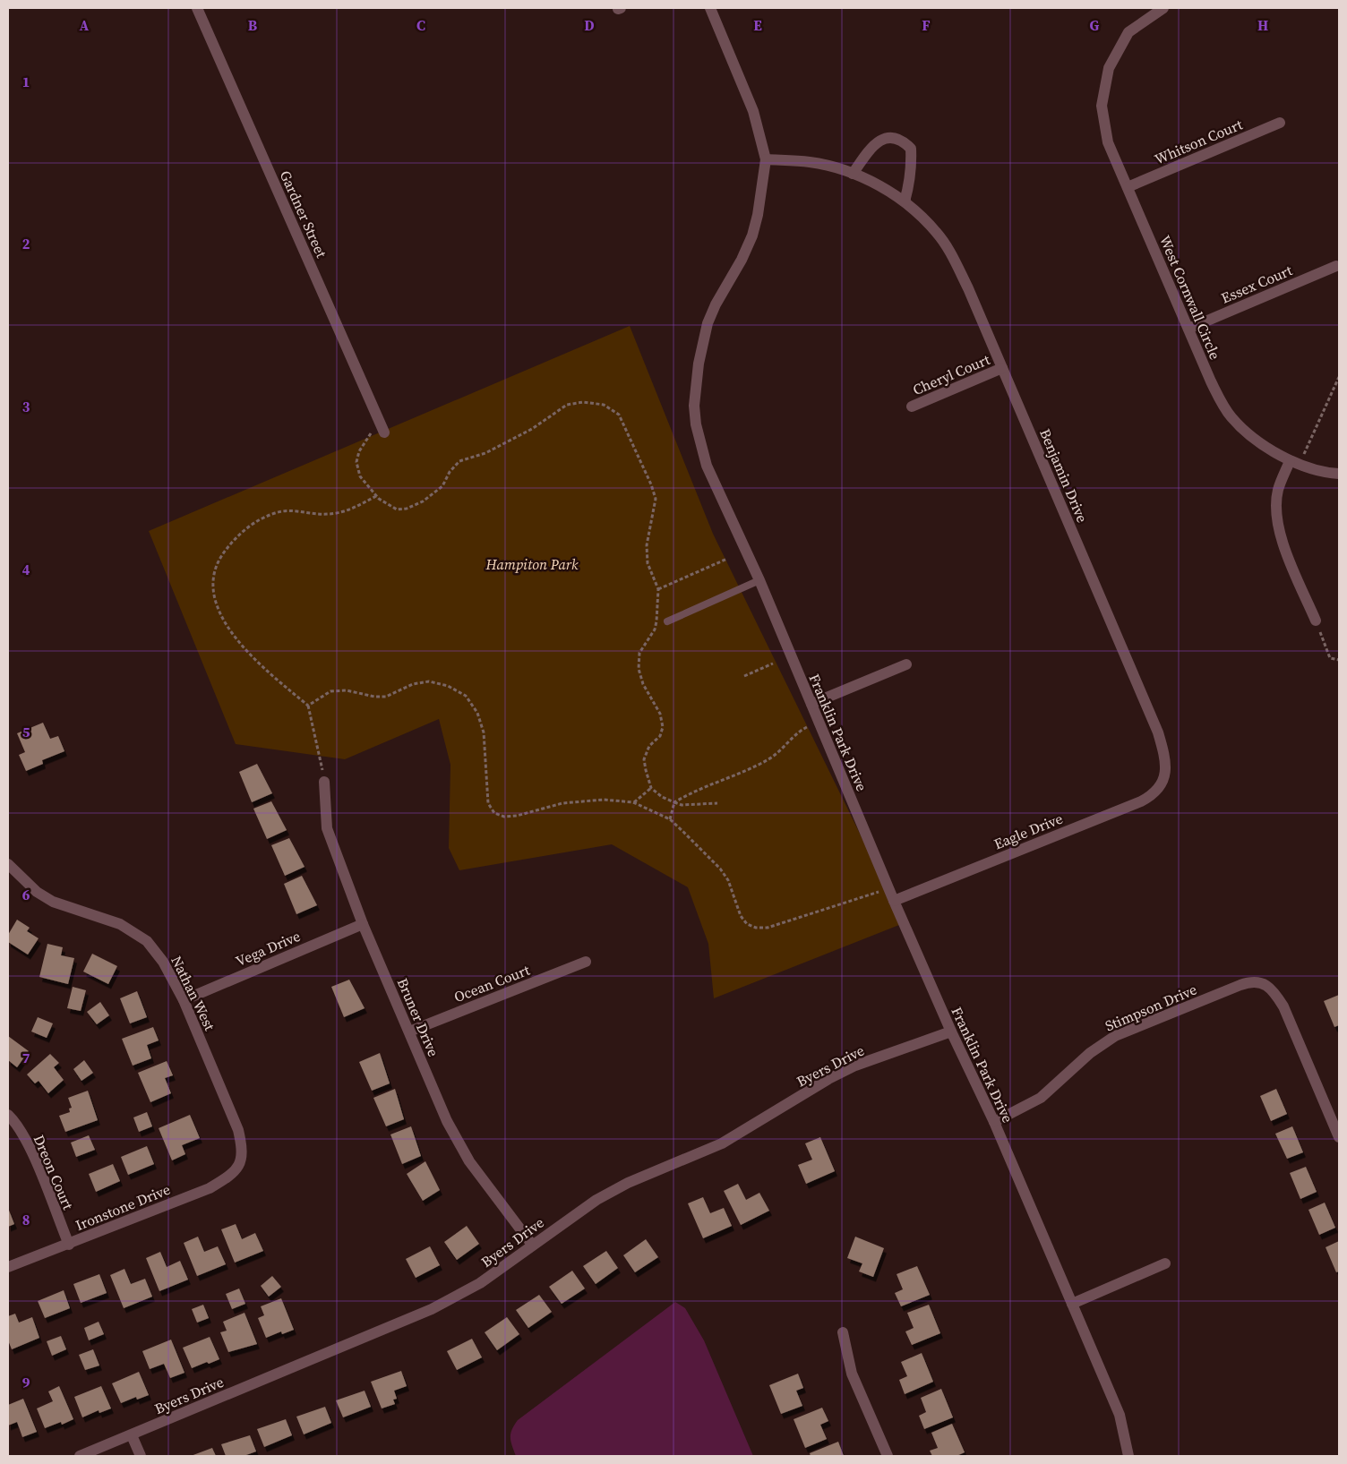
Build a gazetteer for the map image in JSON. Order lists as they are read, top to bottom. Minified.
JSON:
{"streets":{"street":["Whitson Court","Gardner Street","Essex Court","West Cornwall Circle","Cheryl Court","Benjamin Drive","Franklin Park Drive","Eagle Drive","Vega Drive","Ocean Court","Nathan West","Stimpson Drive","Bruner Drive","Byers Drive","Dreon Court","Ironstone Drive"]},"crossings":[["Whitson Court","West Cornwall Circle"],["Essex Court","West Cornwall Circle"],["Cheryl Court","Benjamin Drive"],["Benjamin Drive","Franklin Park Drive"],["Benjamin Drive","Eagle Drive"],["Franklin Park Drive","Eagle Drive"],["Franklin Park Drive","Stimpson Drive"],["Franklin Park Drive","Byers Drive"],["Vega Drive","Nathan West"],["Vega Drive","Bruner Drive"],["Ocean Court","Bruner Drive"],["Nathan West","Ironstone Drive"],["Bruner Drive","Byers Drive"],["Dreon Court","Ironstone Drive"]],"parks":["Hampiton Park"],"grid":{"columns":["A","B","C","D","E","F","G","H"],"rows":["1","2","3","4","5","6","7","8","9"]}}
